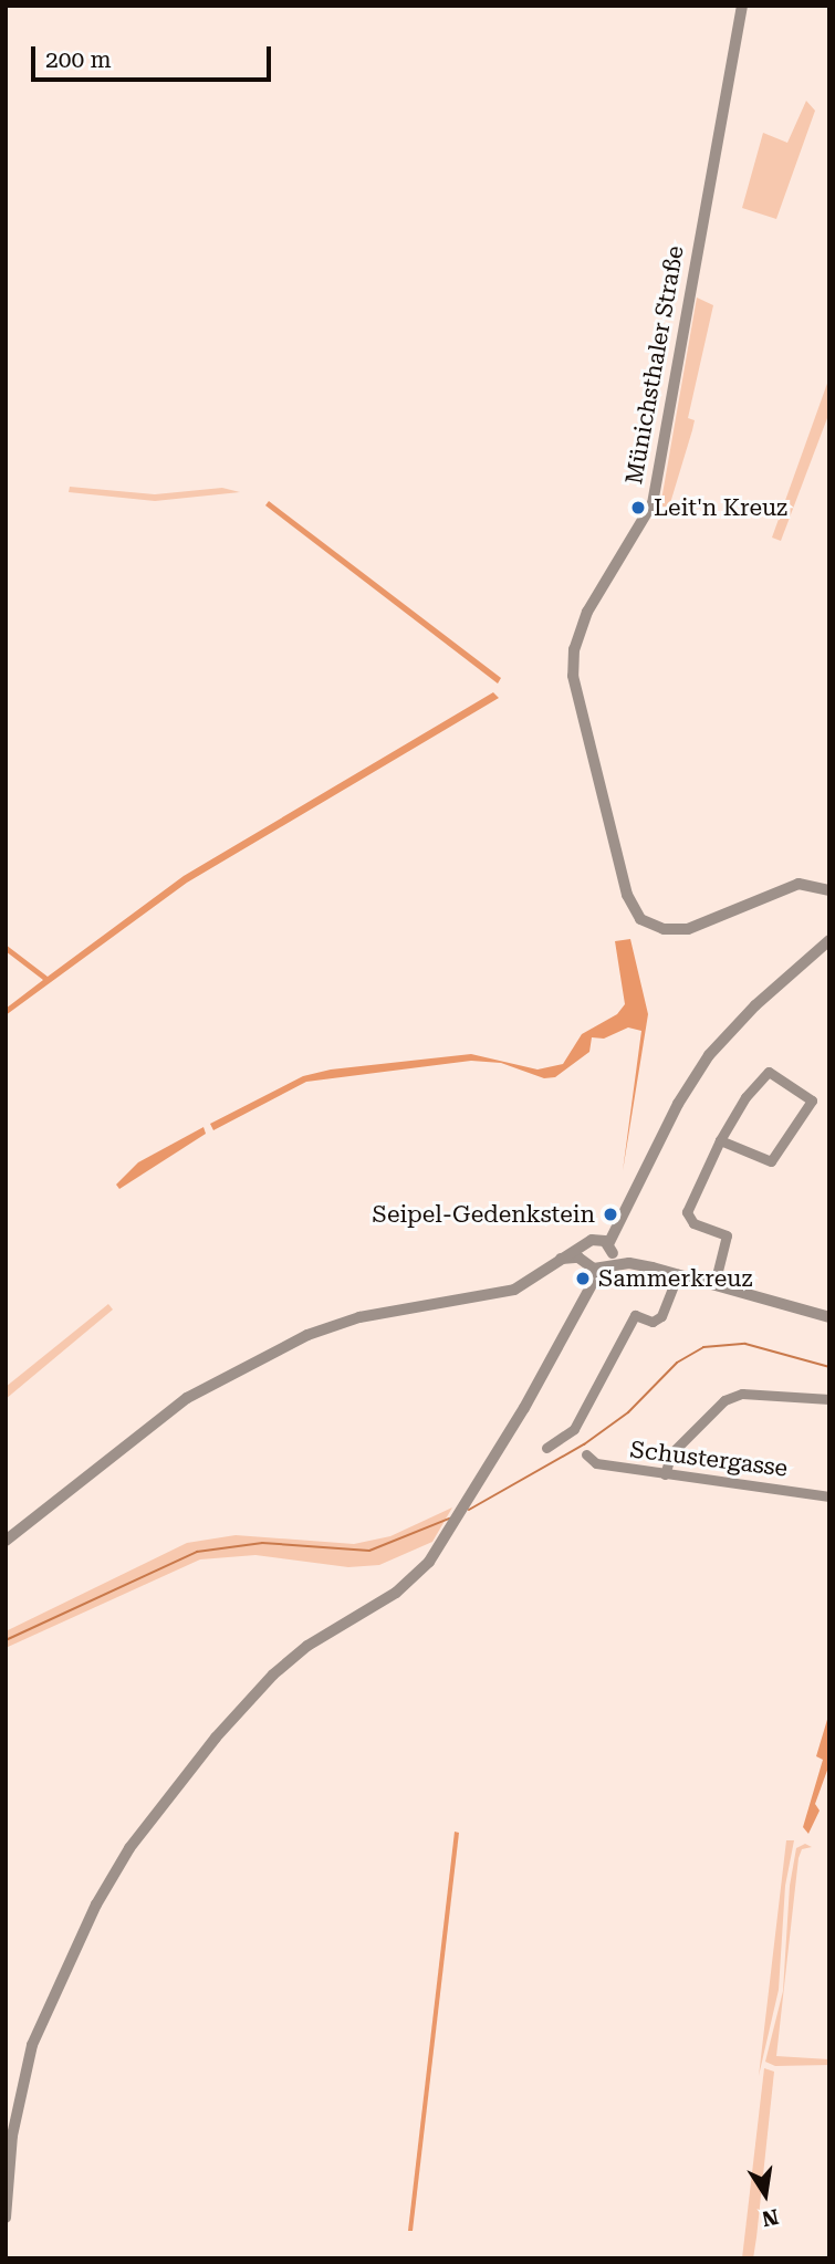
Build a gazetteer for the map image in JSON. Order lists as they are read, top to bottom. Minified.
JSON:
{"streets":{"street":["Münichsthaler Straße","Schustergasse"]},"places":["Leit'n Kreuz","Seipel-Gedenkstein","Sammerkreuz"],"scale_bar":"200 m","north":"bottom"}
